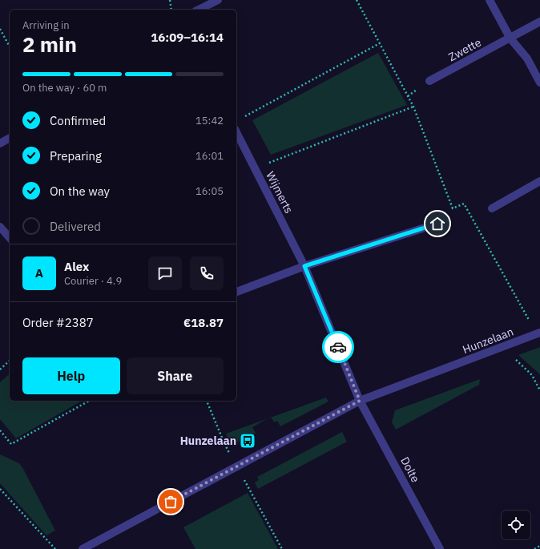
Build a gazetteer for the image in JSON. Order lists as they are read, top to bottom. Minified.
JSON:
{"streets":{"street":["Zwette","Wijmerts","Hunzelaan","Dolte"]},"crossings":[["Wijmerts","Hunzelaan"],["Wijmerts","Dolte"],["Hunzelaan","Dolte"]],"places":{"bus stop":["Hunzelaan"]},"page":{"heading":["2 min","Arriving in","16:09–16:14"],"panel":["Alex","Courier · 4.9","Order #2387","€18.87"],"bar":"On the way · 60 m","list":[["Confirmed","15:42"],["Preparing","16:01"],["On the way","16:05"],"Delivered"],"round":"A","buttons":["Help","Share"]}}
